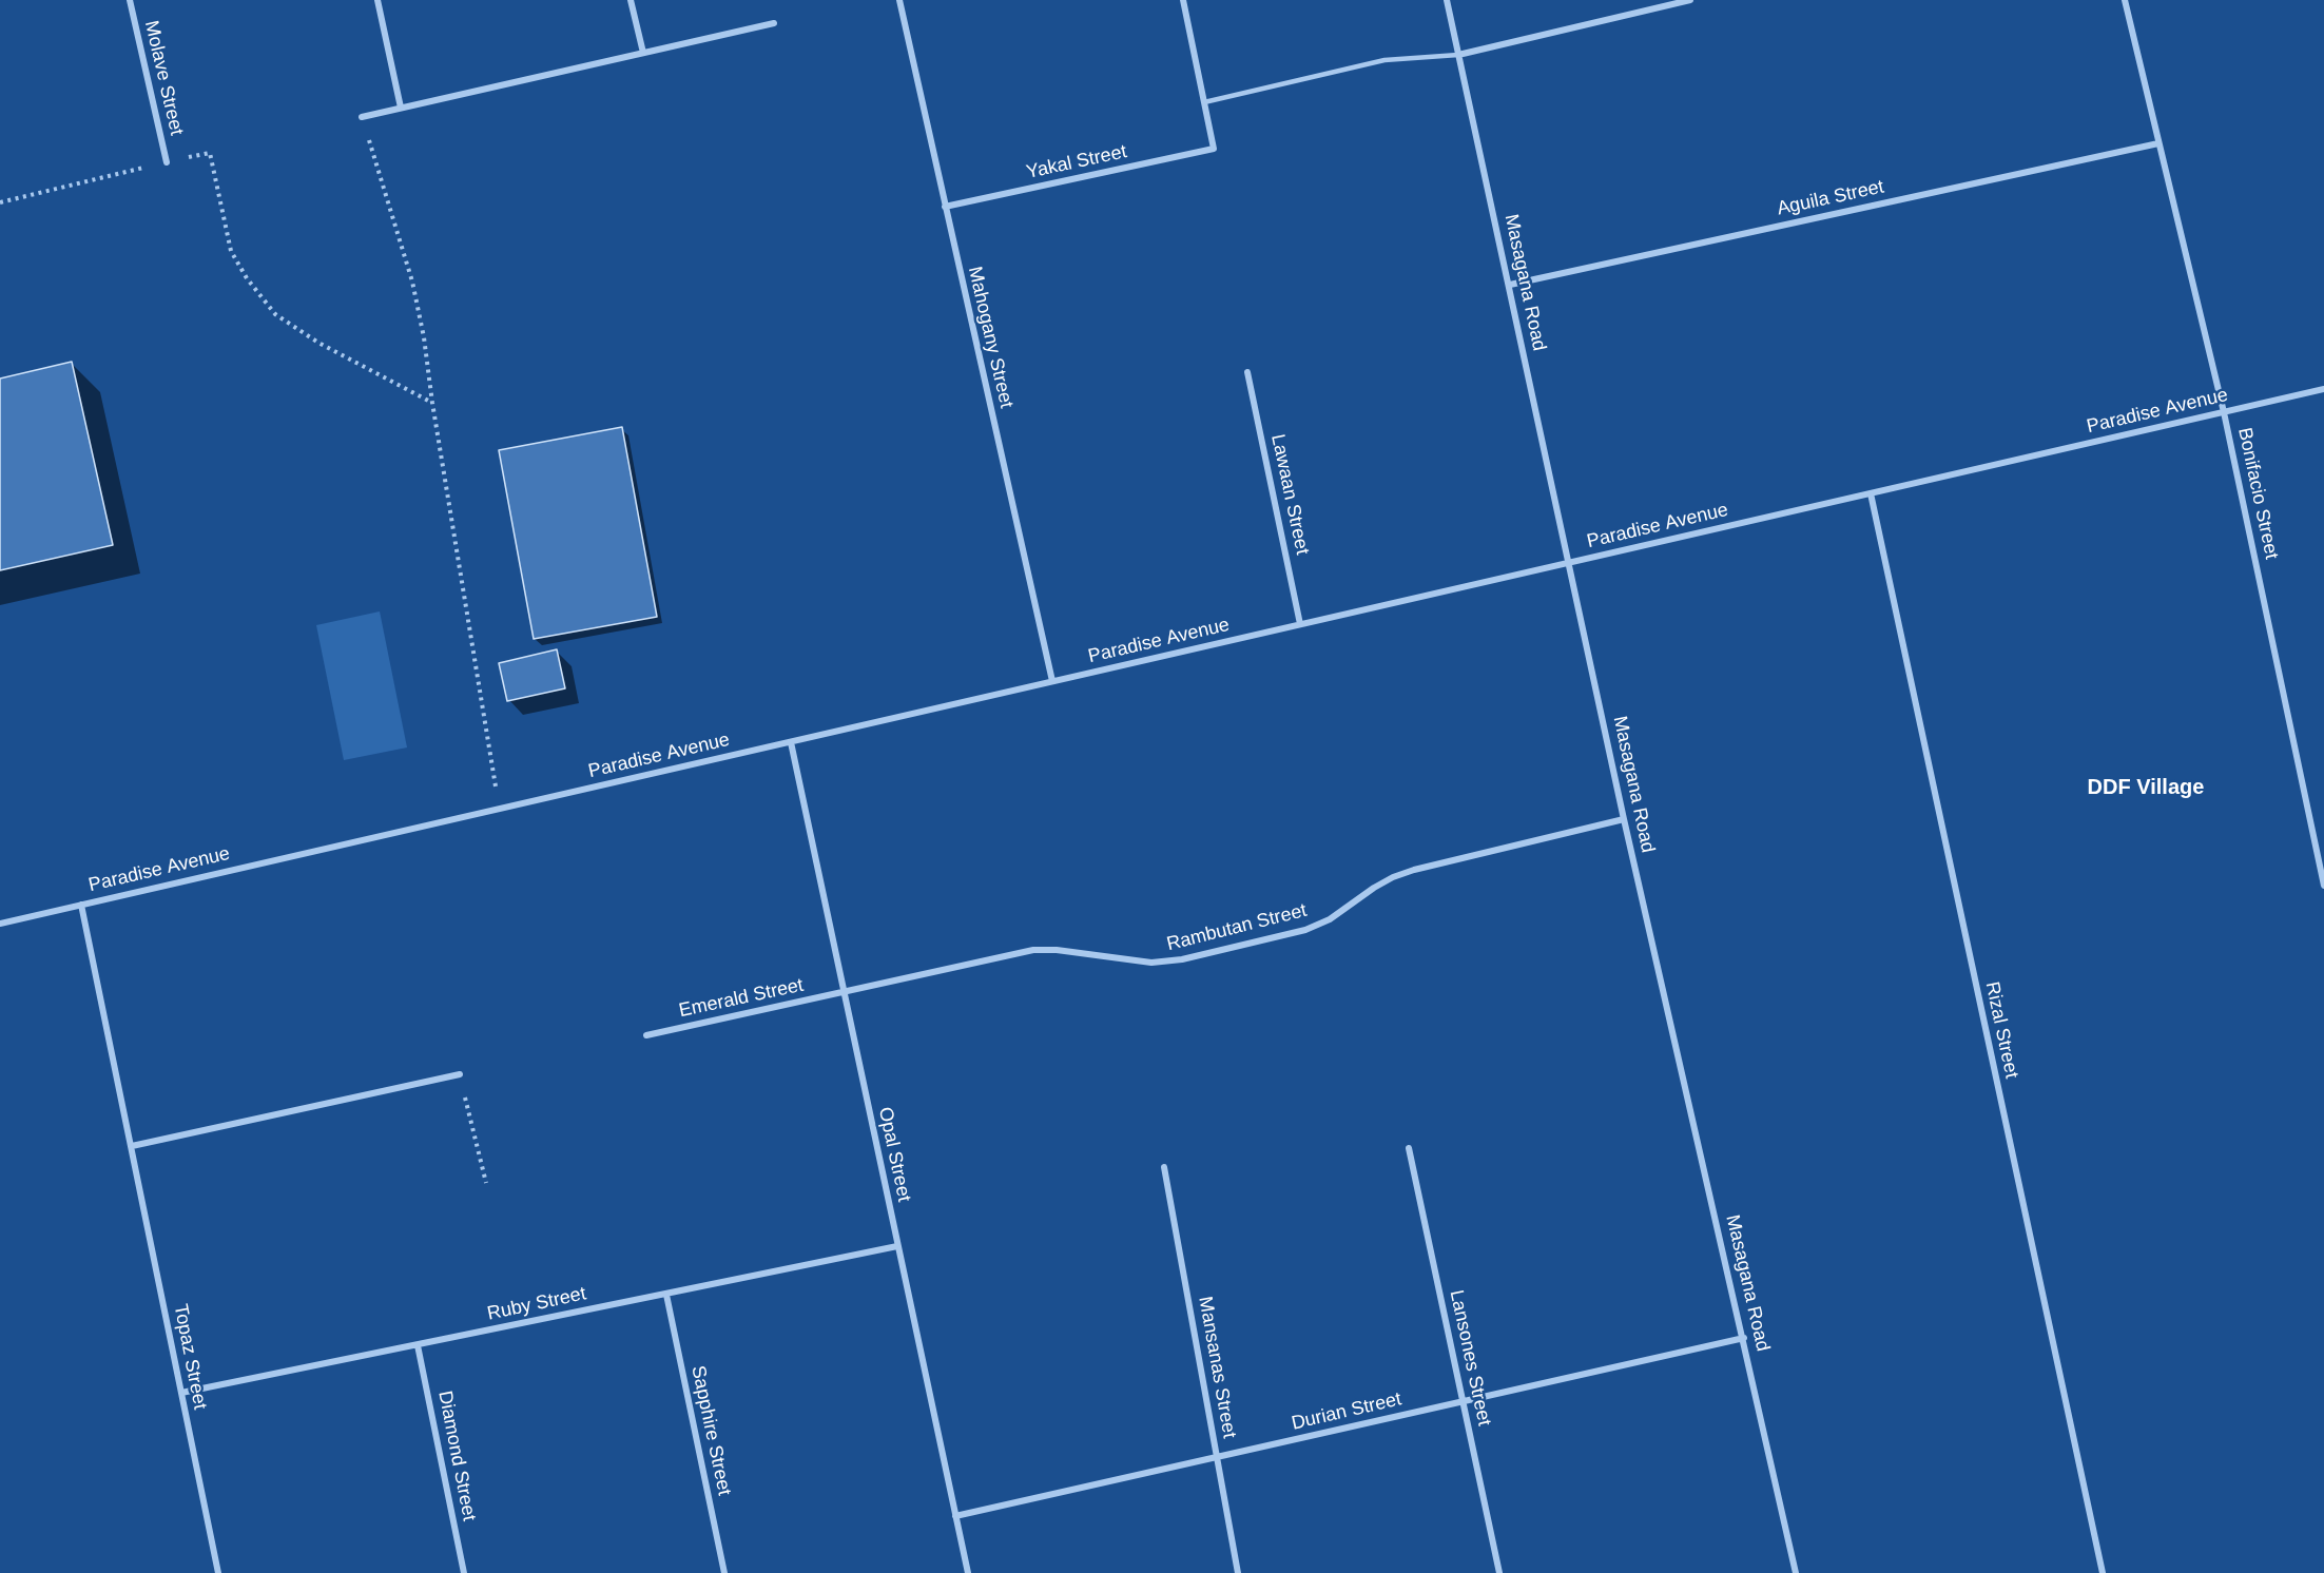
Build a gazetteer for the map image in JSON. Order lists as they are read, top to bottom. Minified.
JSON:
{"streets":{"street":["Molave Street","Yakal Street","Aguila Street","Masagana Road","Mahogany Street","Paradise Avenue","Bonifacio Street","Lawaan Street","Rambutan Street","Emerald Street","Rizal Street","Opal Street","Ruby Street","Topaz Street","Lansones Street","Mansanas Street","Durian Street","Sapphire Street","Diamond Street"]},"crossings":[["Yakal Street","Mahogany Street"],["Aguila Street","Masagana Road"],["Aguila Street","Bonifacio Street"],["Masagana Road","Paradise Avenue"],["Masagana Road","Rambutan Street"],["Masagana Road","Durian Street"],["Mahogany Street","Paradise Avenue"],["Paradise Avenue","Bonifacio Street"],["Paradise Avenue","Lawaan Street"],["Paradise Avenue","Rizal Street"],["Paradise Avenue","Opal Street"],["Paradise Avenue","Topaz Street"],["Rambutan Street","Emerald Street"],["Rambutan Street","Opal Street"],["Emerald Street","Opal Street"],["Opal Street","Ruby Street"],["Opal Street","Durian Street"],["Ruby Street","Topaz Street"],["Ruby Street","Sapphire Street"],["Ruby Street","Diamond Street"],["Lansones Street","Durian Street"],["Mansanas Street","Durian Street"]],"districts":["DDF Village"]}
